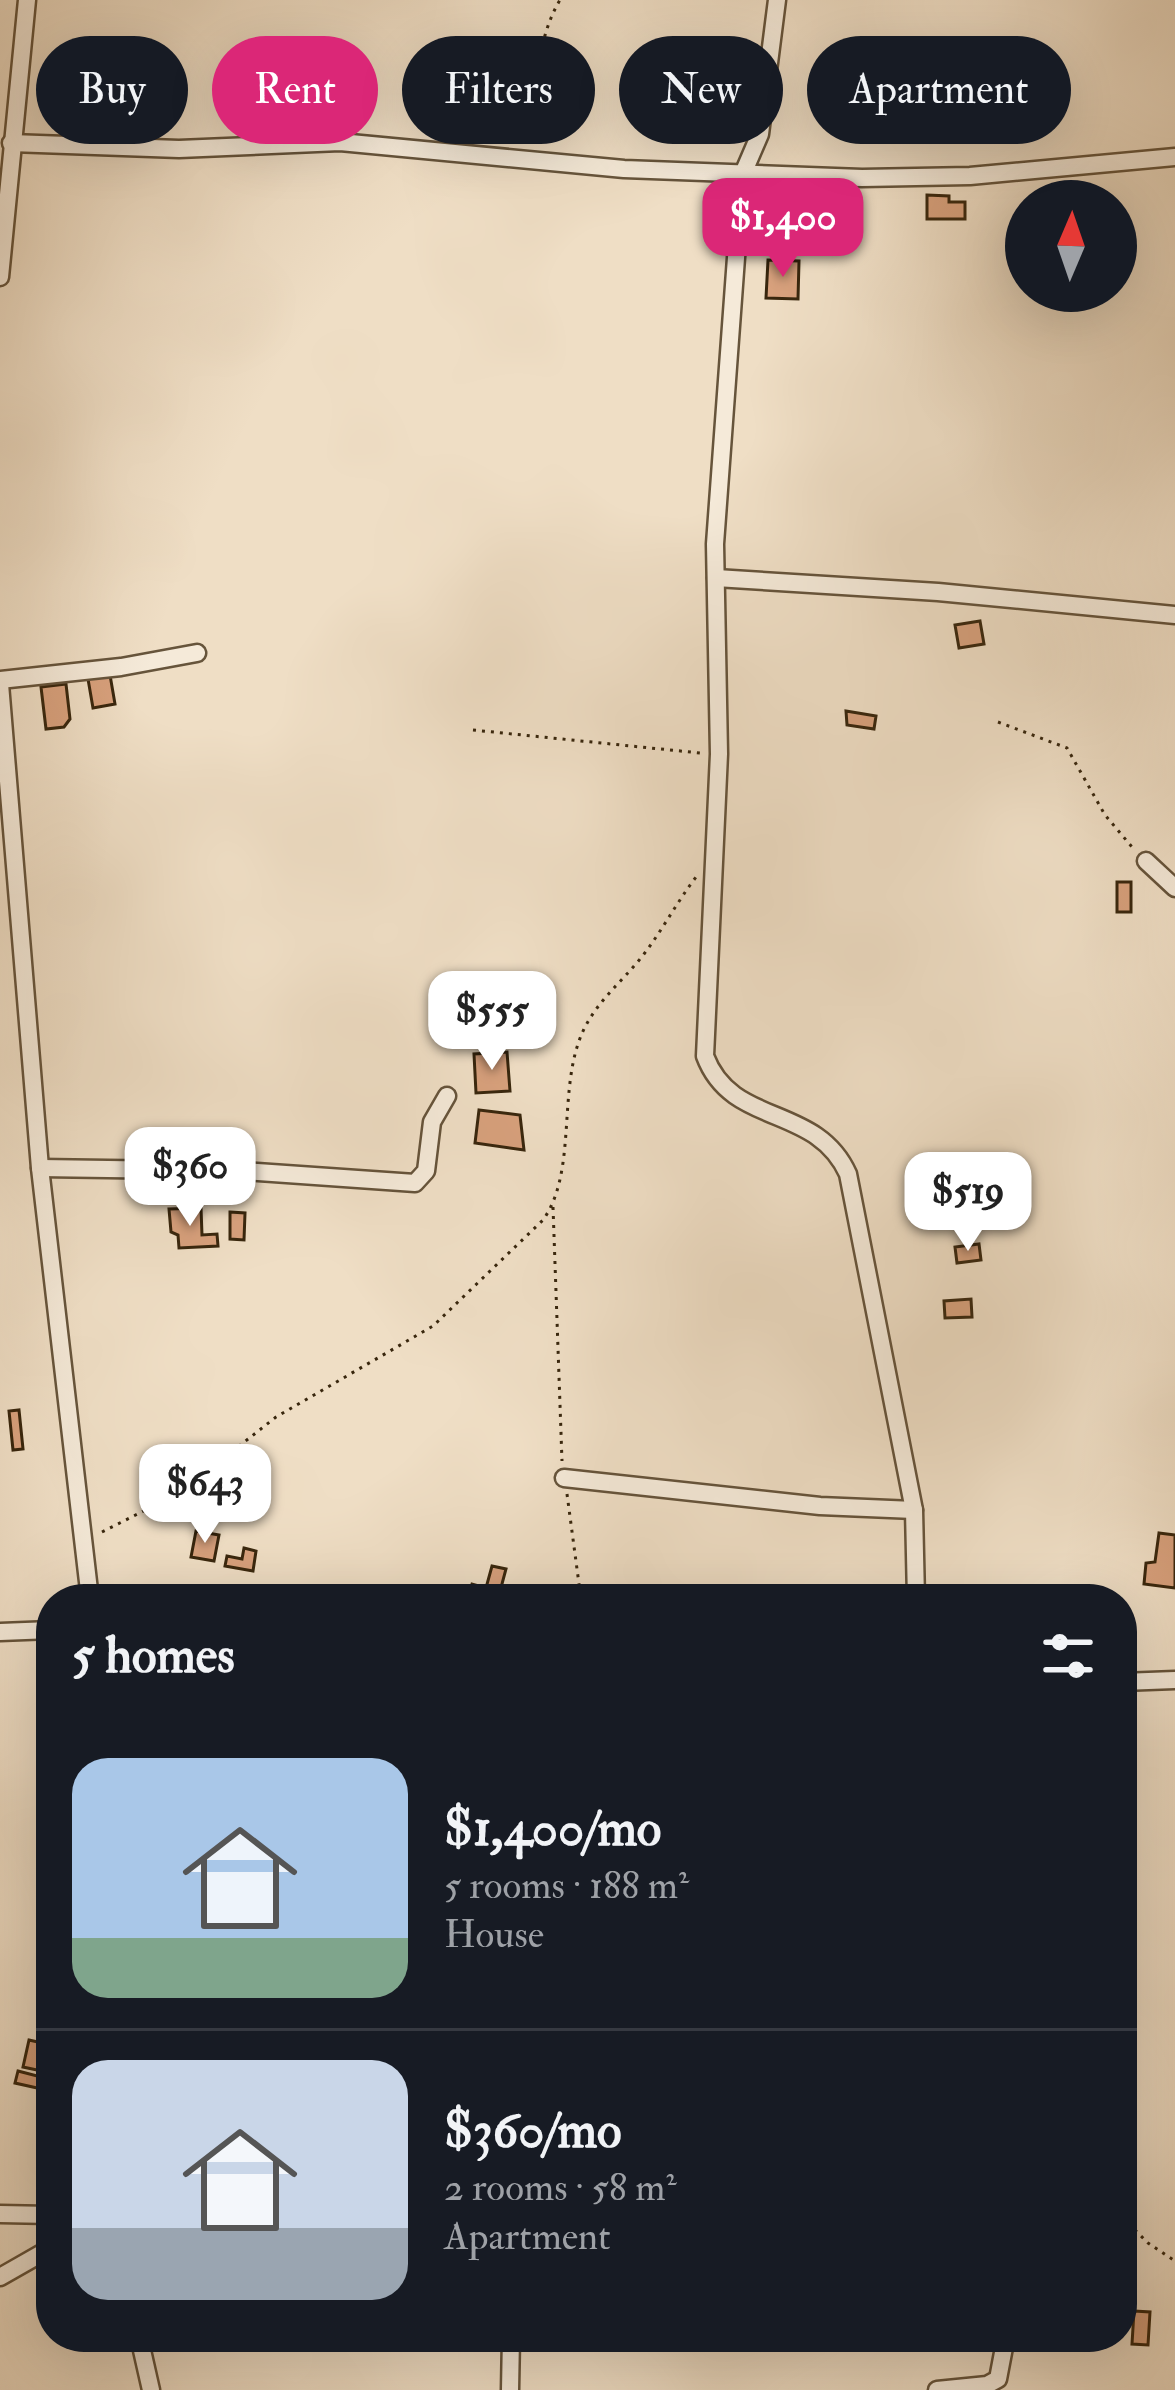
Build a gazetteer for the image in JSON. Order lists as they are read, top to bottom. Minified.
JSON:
{"north":"top","page":{"chip":["Buy","Rent","Filters","New","Apartment"],"price":["$1,400","$555","$360","$519","$643"],"heading":"5 homes","list":[{"name":"$1,400/mo","note":"5 rooms · 188 m² · House"},{"name":"$360/mo","note":"2 rooms · 58 m² · Apartment"}]}}
